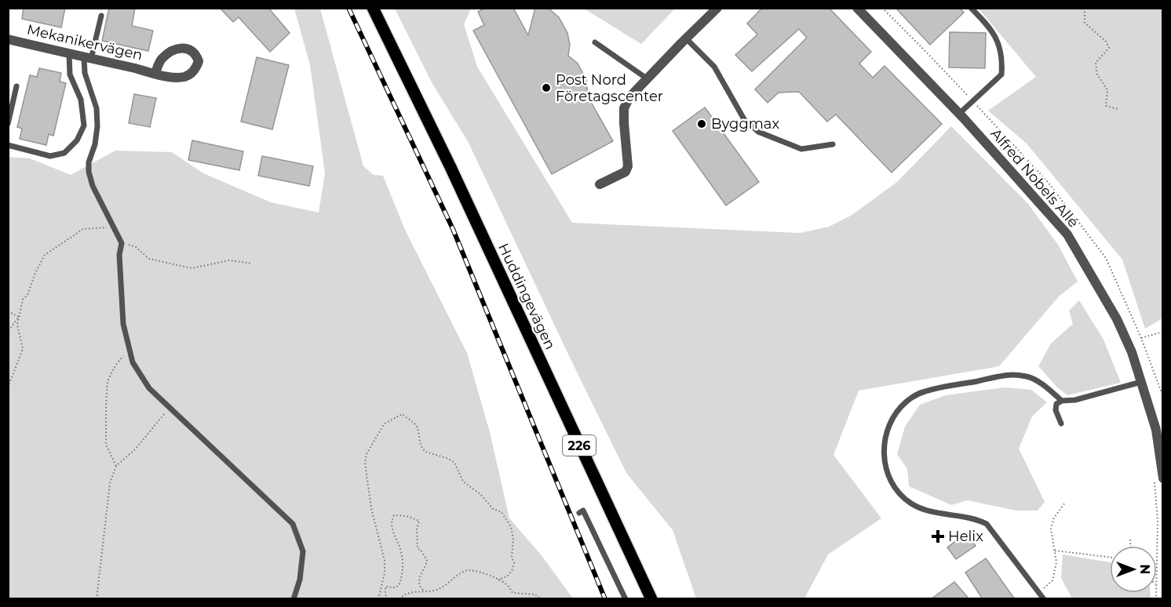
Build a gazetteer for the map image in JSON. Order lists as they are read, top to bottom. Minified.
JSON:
{"streets":{"main road":["Huddingevägen","226"],"street":["Mekanikervägen","Alfred Nobels Allé"]},"places":{"other":["Post Nord Företagscenter","Byggmax"],"health":["Helix"]},"north":"right"}
